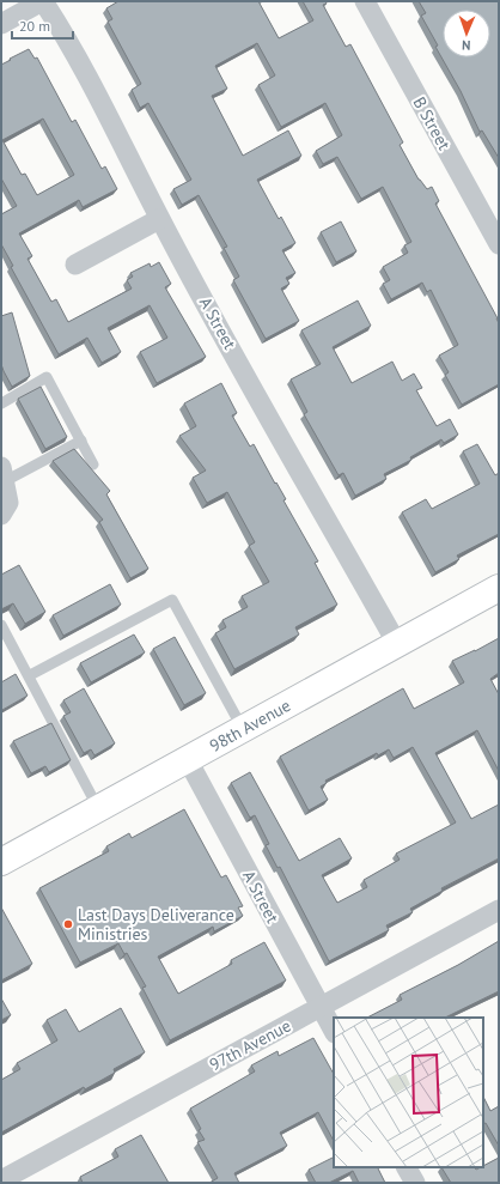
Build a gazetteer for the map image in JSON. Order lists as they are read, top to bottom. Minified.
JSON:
{"streets":{"main road":["98th Avenue"],"street":["B Street","A Street","97th Avenue"]},"crossings":[["A Street","98th Avenue"],["A Street","97th Avenue"]],"places":["Last Days Deliverance Ministries"],"scale_bar":"20 m","north":"bottom"}
